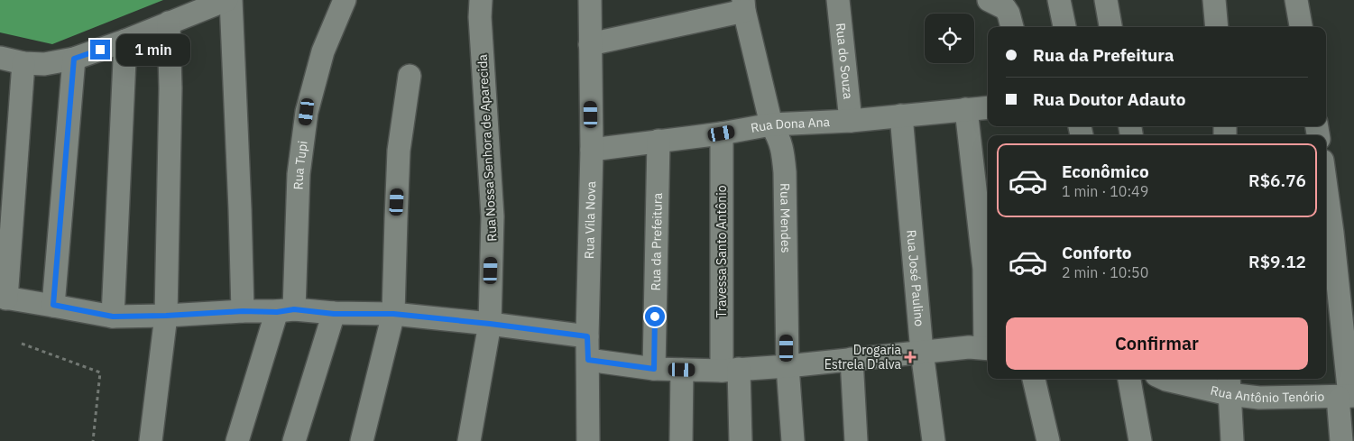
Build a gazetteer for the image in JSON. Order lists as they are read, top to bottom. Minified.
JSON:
{"streets":{"street":["Rua do Souza","Rua Dona Ana","Rua Nossa Senhora de Aparecida","Rua Tupi","Rua Mendes","Rua Vila Nova","Rua da Prefeitura","Travessa Santo Antônio","Rua José Paulino","Rua Antônio Tenório"]},"crossings":[["Rua do Souza","Rua Dona Ana"],["Rua Dona Ana","Rua Mendes"],["Rua Dona Ana","Rua Vila Nova"],["Rua Dona Ana","Rua da Prefeitura"],["Rua Dona Ana","Travessa Santo Antônio"],["Rua Dona Ana","Rua José Paulino"]],"places":{"health":["Drogaria Estrela D'alva"]},"page":{"banner":["Rua da Prefeitura","Rua Doutor Adauto"],"bubble":"1 min","list":[{"name":"Econômico","note":"1 min · 10:49","value":"R$6.76"},{"name":"Conforto","note":"2 min · 10:50","value":"R$9.12"}],"buttons":"Confirmar"}}
